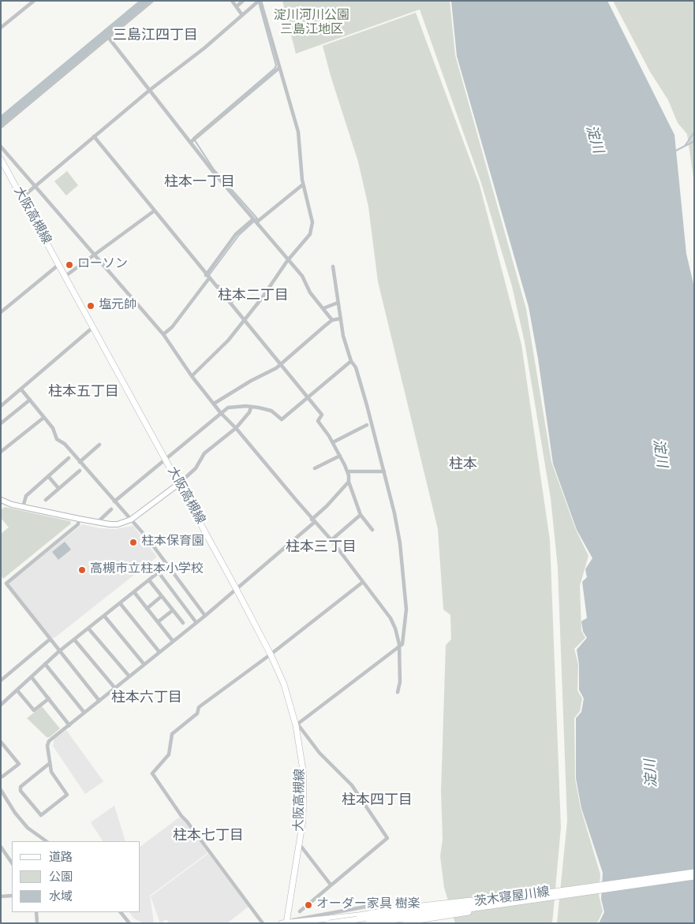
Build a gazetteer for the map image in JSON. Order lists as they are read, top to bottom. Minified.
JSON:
{"streets":{"main road":["大阪高槻線","茨木寝屋川線"]},"districts":["三島江四丁目","柱本一丁目","柱本二丁目","柱本五丁目","柱本","柱本三丁目","柱本六丁目","柱本四丁目","柱本七丁目"],"water":["淀川"],"parks":["淀川河川公園 三島江地区"],"places":["ローソン","塩元帥","柱本保育園","高槻市立柱本小学校","オーダー家具 樹楽"],"legend":["道路","公園","水域"]}
